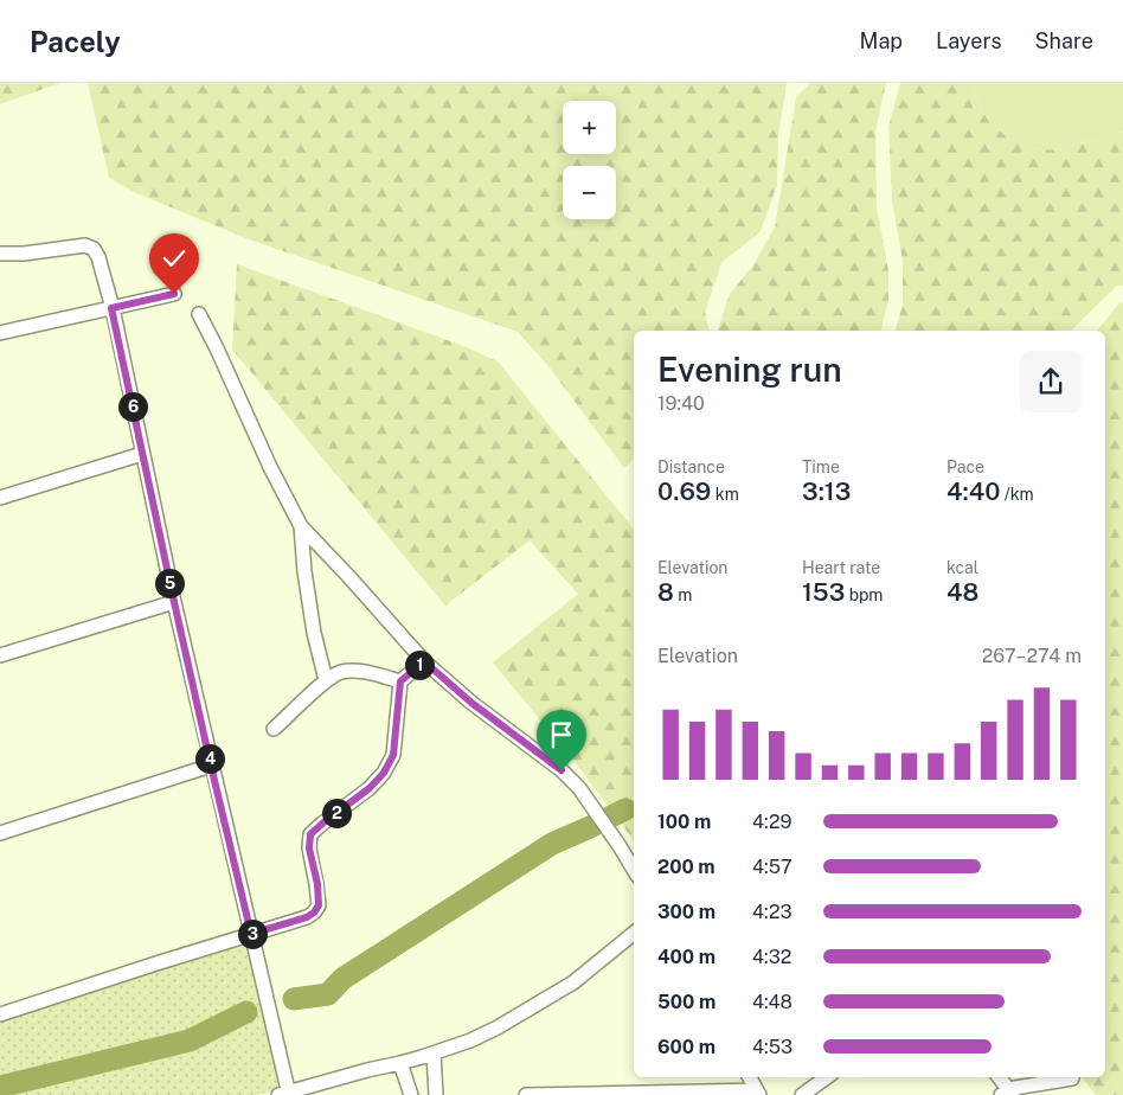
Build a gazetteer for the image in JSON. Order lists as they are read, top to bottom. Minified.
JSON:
{"page":{"header":"Pacely","nav":["Map","Layers","Share"],"map_buttons":["+","−"],"heading":["Evening run","19:40"],"pins":["6","5","1","4","2","3"],"stats":[["Distance","0.69 km"],["Time","3:13"],["Pace","4:40 /km"],["Elevation","8 m"],["Heart rate","153 bpm"],["kcal","48"]],"chart":["Elevation","267–274 m"],"list":[{"name":"100 m","note":"4:29"},{"name":"200 m","note":"4:57"},{"name":"300 m","note":"4:23"},{"name":"400 m","note":"4:32"},{"name":"500 m","note":"4:48"},{"name":"600 m","note":"4:53"}]}}
